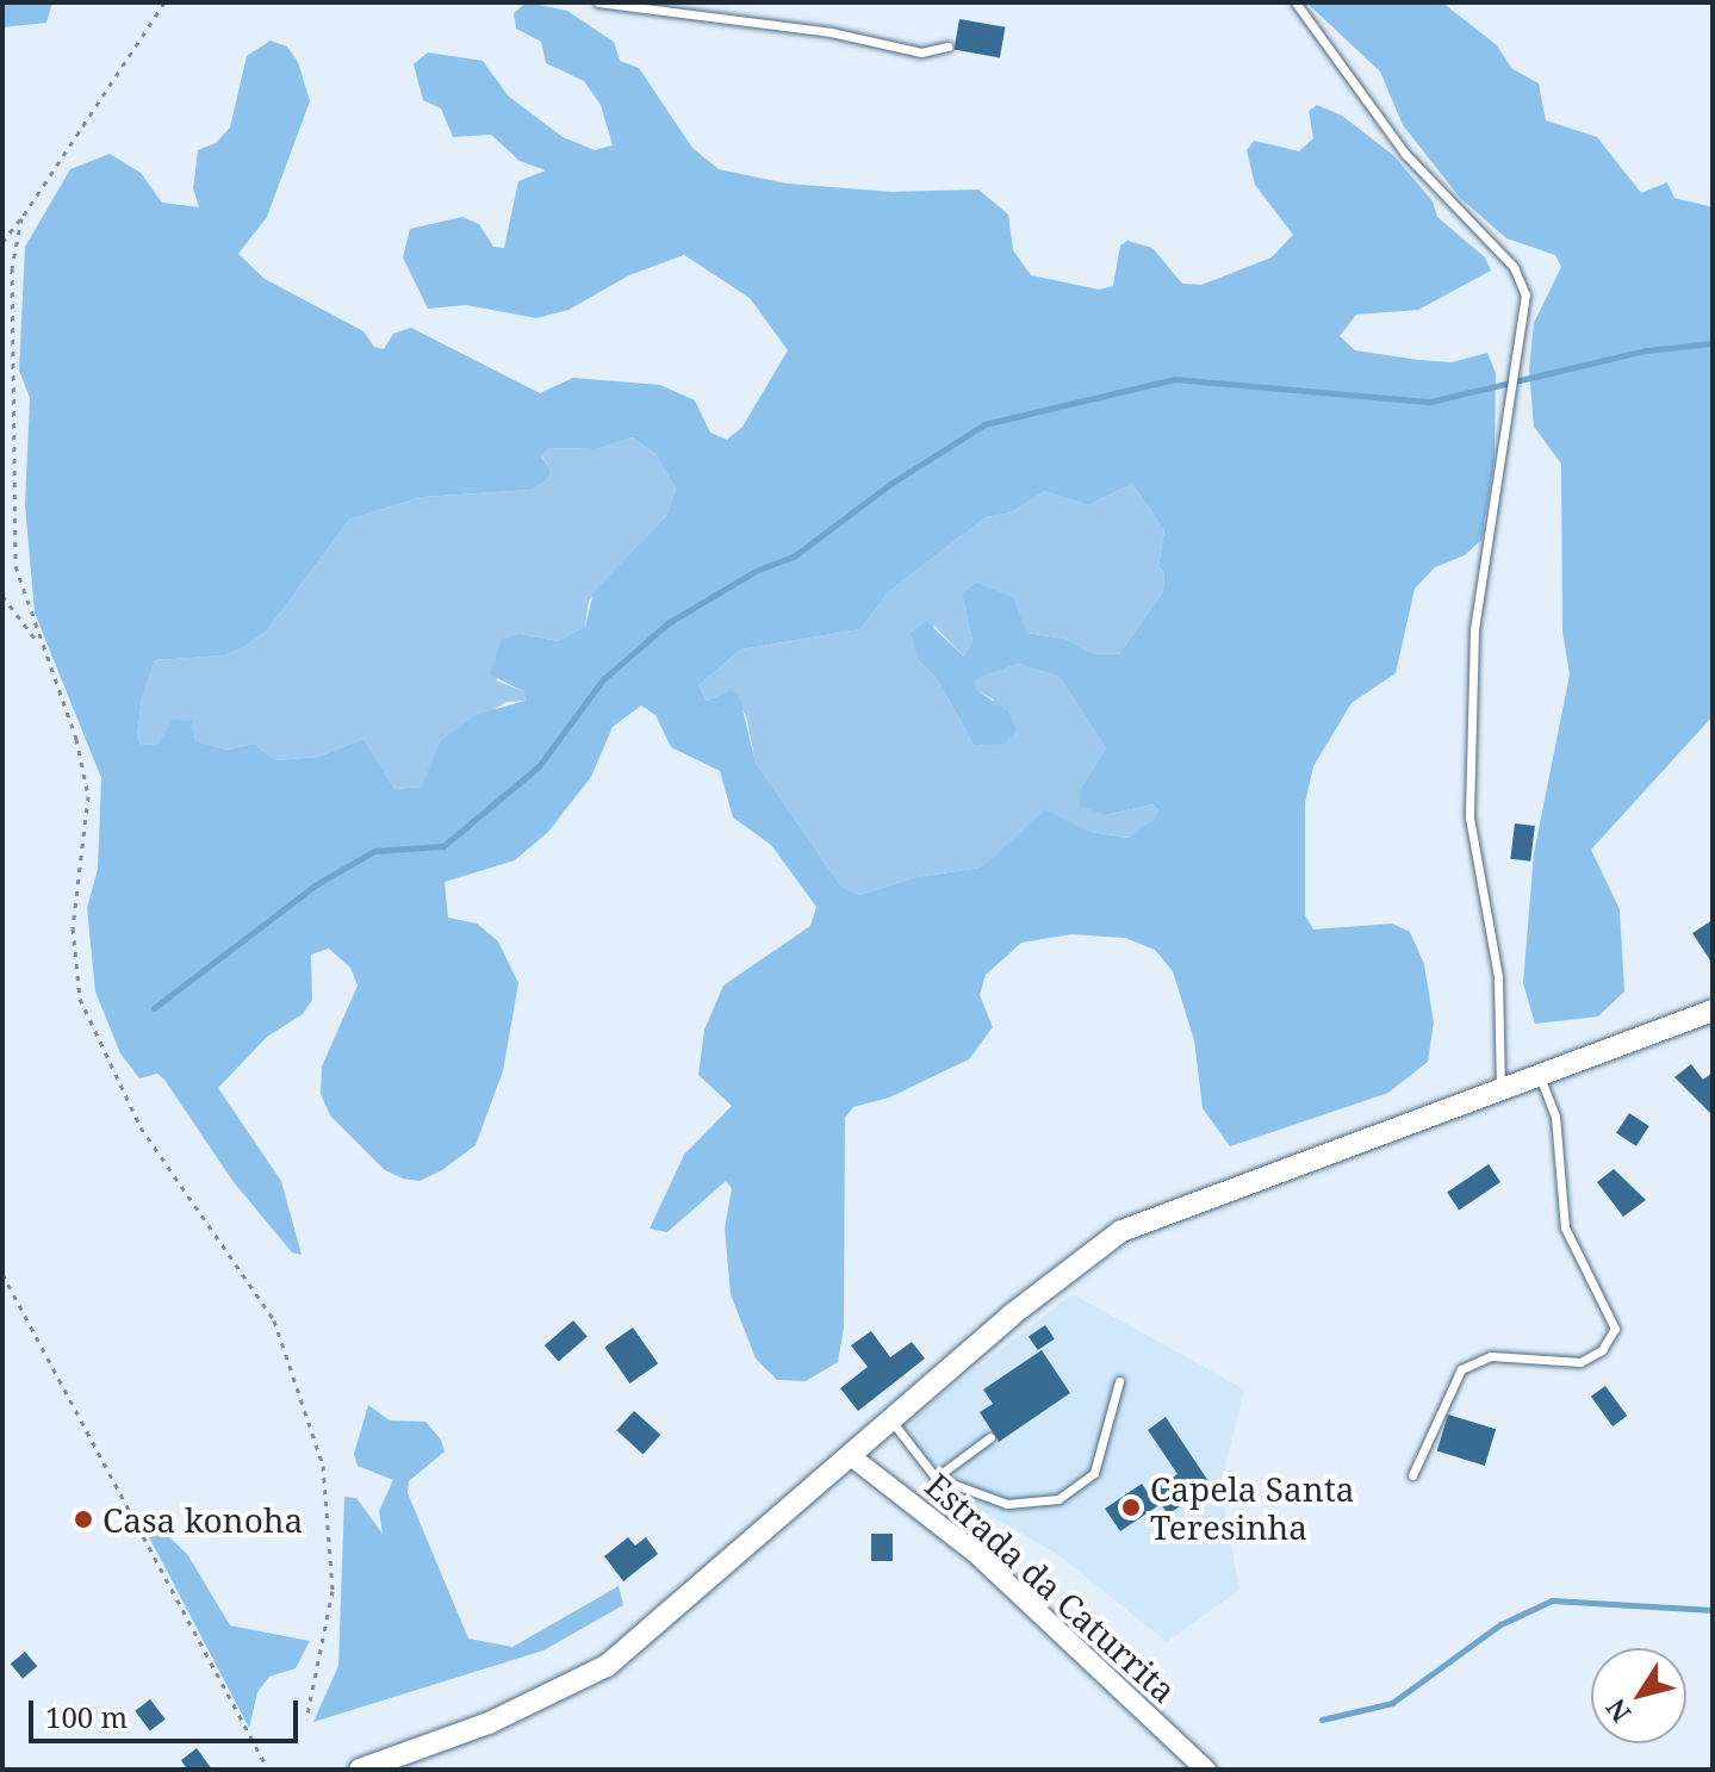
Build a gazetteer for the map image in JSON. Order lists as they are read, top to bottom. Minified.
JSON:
{"streets":{"street":["Estrada da Caturrita"]},"places":["Capela Santa Teresinha","Casa konoha"],"scale_bar":"100 m","north":"bottom left"}
